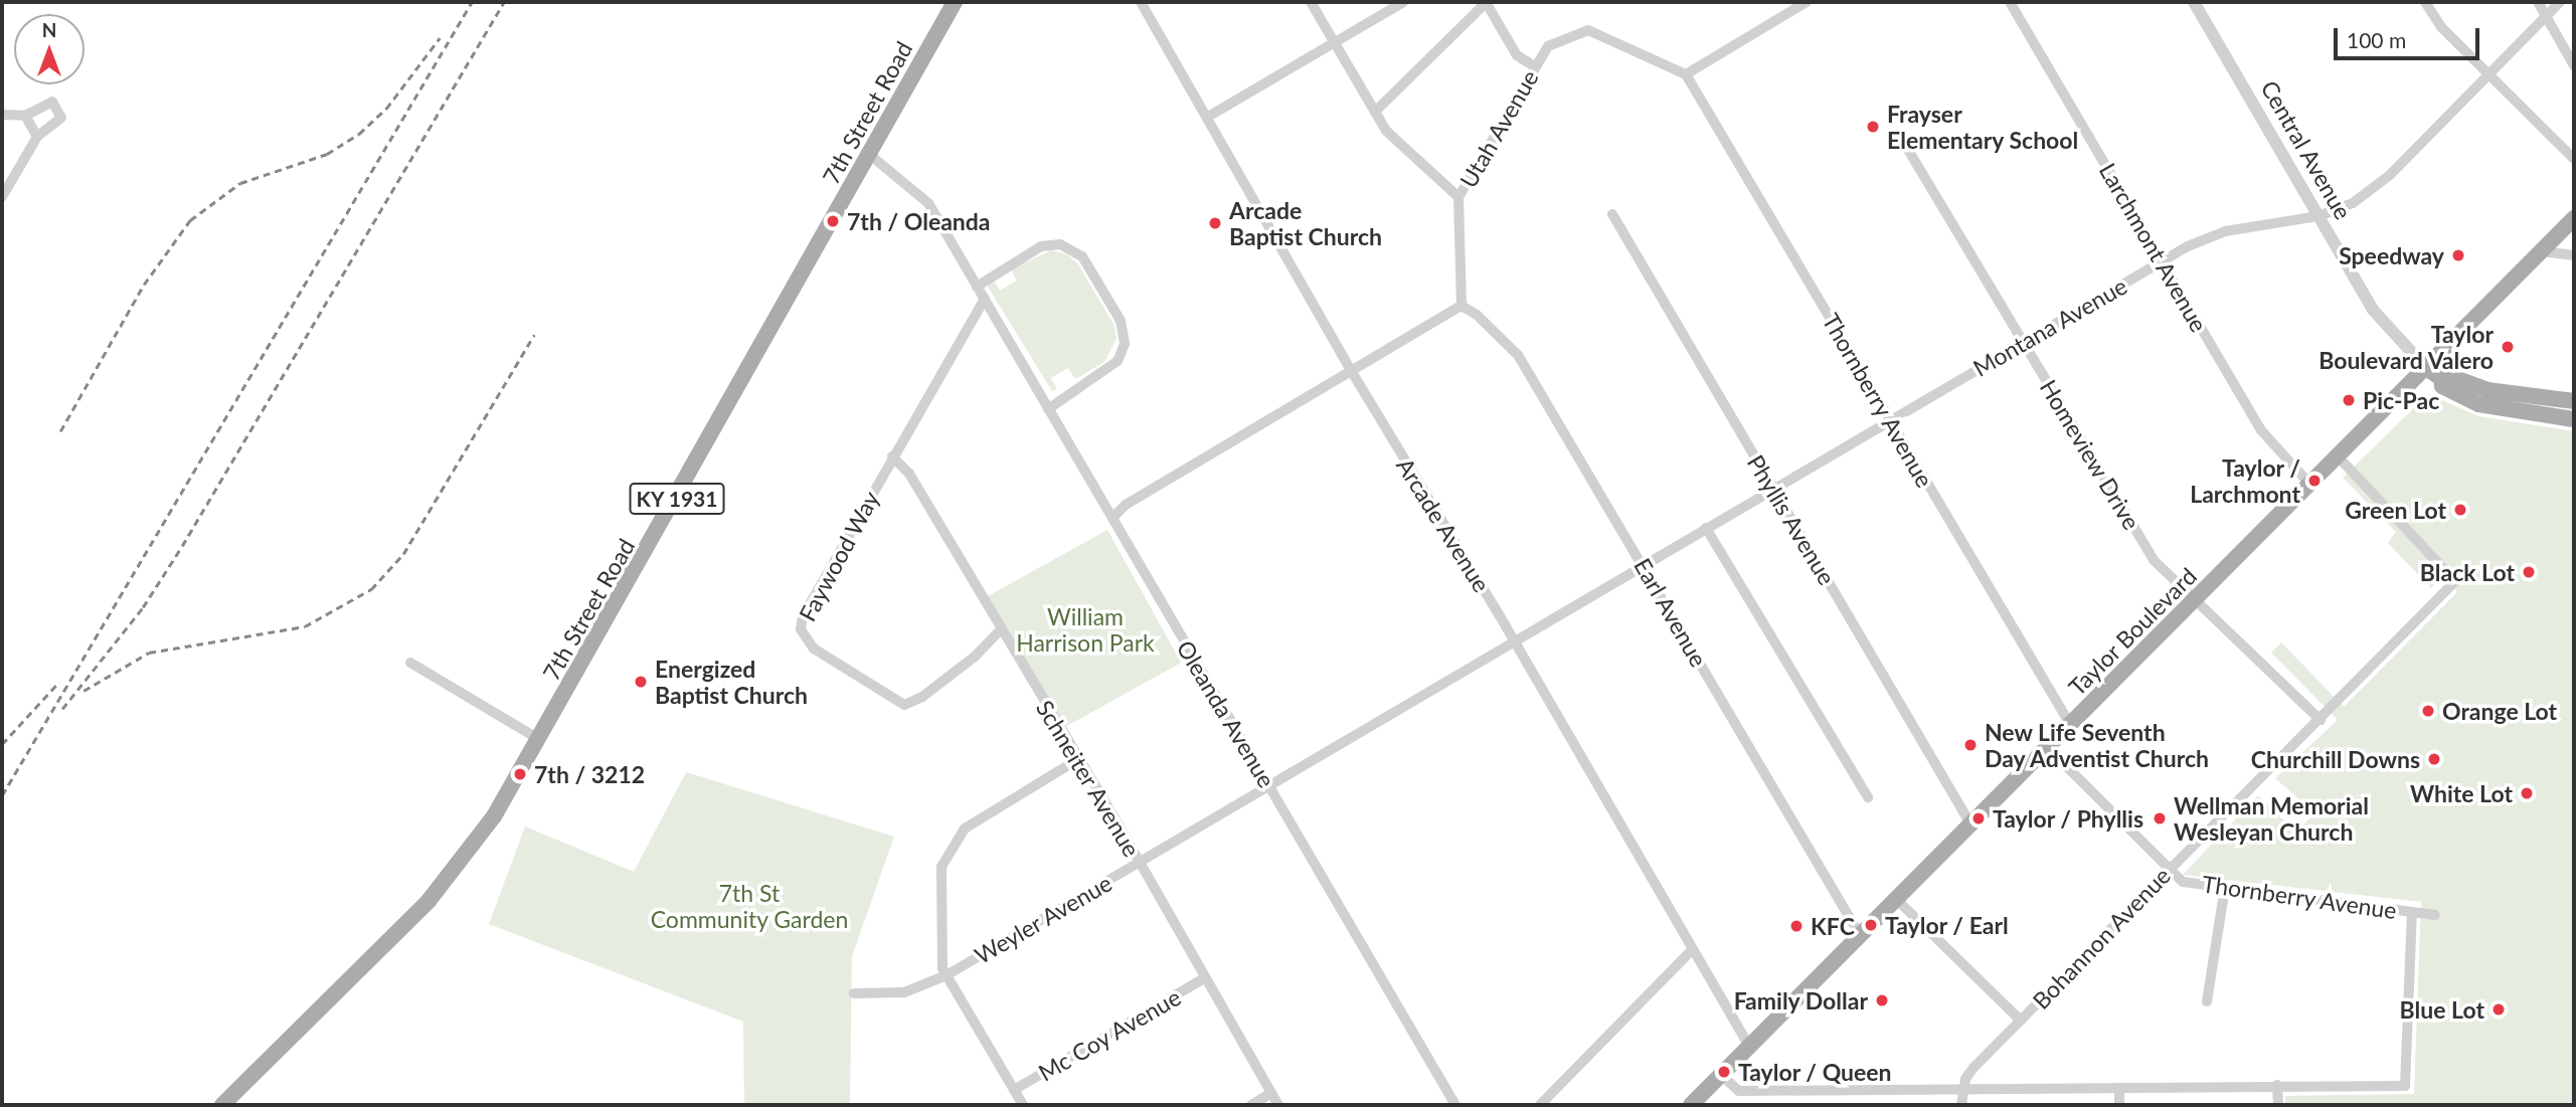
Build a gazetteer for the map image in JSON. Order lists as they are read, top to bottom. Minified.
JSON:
{"streets":{"main road":["7th Street Road","Central Avenue","KY 1931","Taylor Boulevard"],"street":["Utah Avenue","Larchmont Avenue","Montana Avenue","Thornberry Avenue","Homeview Drive","Phyllis Avenue","Arcade Avenue","Faywood Way","Earl Avenue","Oleanda Avenue","Schneiter Avenue","Weyler Avenue","Bohannon Avenue","Mc Coy Avenue"]},"crossings":[["7th Street Road","Oleanda Avenue"],["Utah Avenue","Thornberry Avenue"],["Utah Avenue","Earl Avenue"],["Central Avenue","Montana Avenue"],["Central Avenue","Taylor Boulevard"],["Larchmont Avenue","Montana Avenue"],["Larchmont Avenue","Taylor Boulevard"],["Montana Avenue","Thornberry Avenue"],["Montana Avenue","Homeview Drive"],["Montana Avenue","Phyllis Avenue"],["Montana Avenue","Arcade Avenue"],["Montana Avenue","Earl Avenue"],["Montana Avenue","Weyler Avenue"],["Thornberry Avenue","Taylor Boulevard"],["Thornberry Avenue","Bohannon Avenue"],["Homeview Drive","Taylor Boulevard"],["Homeview Drive","Bohannon Avenue"],["Phyllis Avenue","Taylor Boulevard"],["Arcade Avenue","Taylor Boulevard"],["Arcade Avenue","Weyler Avenue"],["Faywood Way","Oleanda Avenue"],["Faywood Way","Schneiter Avenue"],["Earl Avenue","Taylor Boulevard"],["Taylor Boulevard","Bohannon Avenue"],["Oleanda Avenue","Weyler Avenue"],["Schneiter Avenue","Weyler Avenue"],["Schneiter Avenue","Mc Coy Avenue"]],"parks":["William Harrison Park","7th St Community Garden"],"places":["Frayser Elementary School","7th / Oleanda","Arcade Baptist Church","Speedway","Taylor Boulevard Valero","Pic-Pac","Taylor / Larchmont","Green Lot","Black Lot","Energized Baptist Church","Orange Lot","New Life Seventh Day Adventist Church","Churchill Downs","7th / 3212","White Lot","Taylor / Phyllis","Wellman Memorial Wesleyan Church","Taylor / Earl","KFC","Family Dollar","Blue Lot","Taylor / Queen"],"scale_bar":"100 m","north":"top"}
